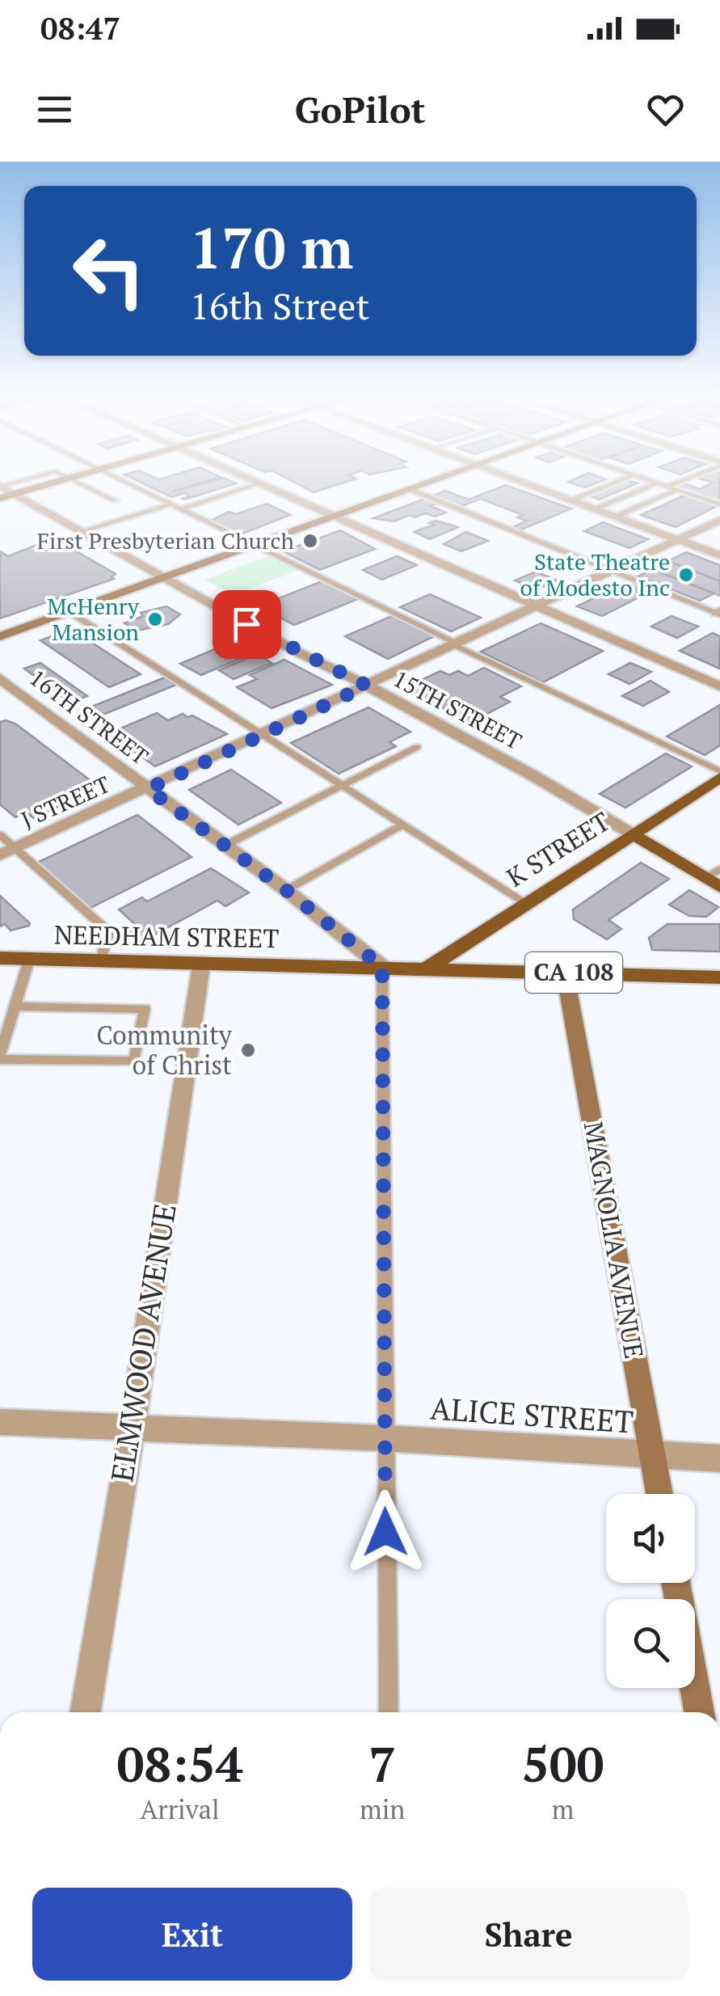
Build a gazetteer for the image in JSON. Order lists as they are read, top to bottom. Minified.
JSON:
{"streets":{"main road":["15TH STREET","K STREET","NEEDHAM STREET","CA 108"],"street":["16TH STREET","J STREET","MAGNOLIA AVENUE","ELMWOOD AVENUE","ALICE STREET"]},"crossings":[["15TH STREET","J STREET"],["15TH STREET","K STREET"],["16TH STREET","J STREET"],["16TH STREET","NEEDHAM STREET"],["K STREET","NEEDHAM STREET"],["NEEDHAM STREET","MAGNOLIA AVENUE"],["NEEDHAM STREET","ELMWOOD AVENUE"],["MAGNOLIA AVENUE","ALICE STREET"],["ELMWOOD AVENUE","ALICE STREET"]],"places":["First Presbyterian Church","State Theatre of Modesto Inc","McHenry Mansion","Community of Christ"],"page":{"status":"08:47","header":"GoPilot","turn":["170 m","16th Street"],"eta":["08:54","Arrival","7","min","500","m"],"buttons":["Exit","Share"]}}
